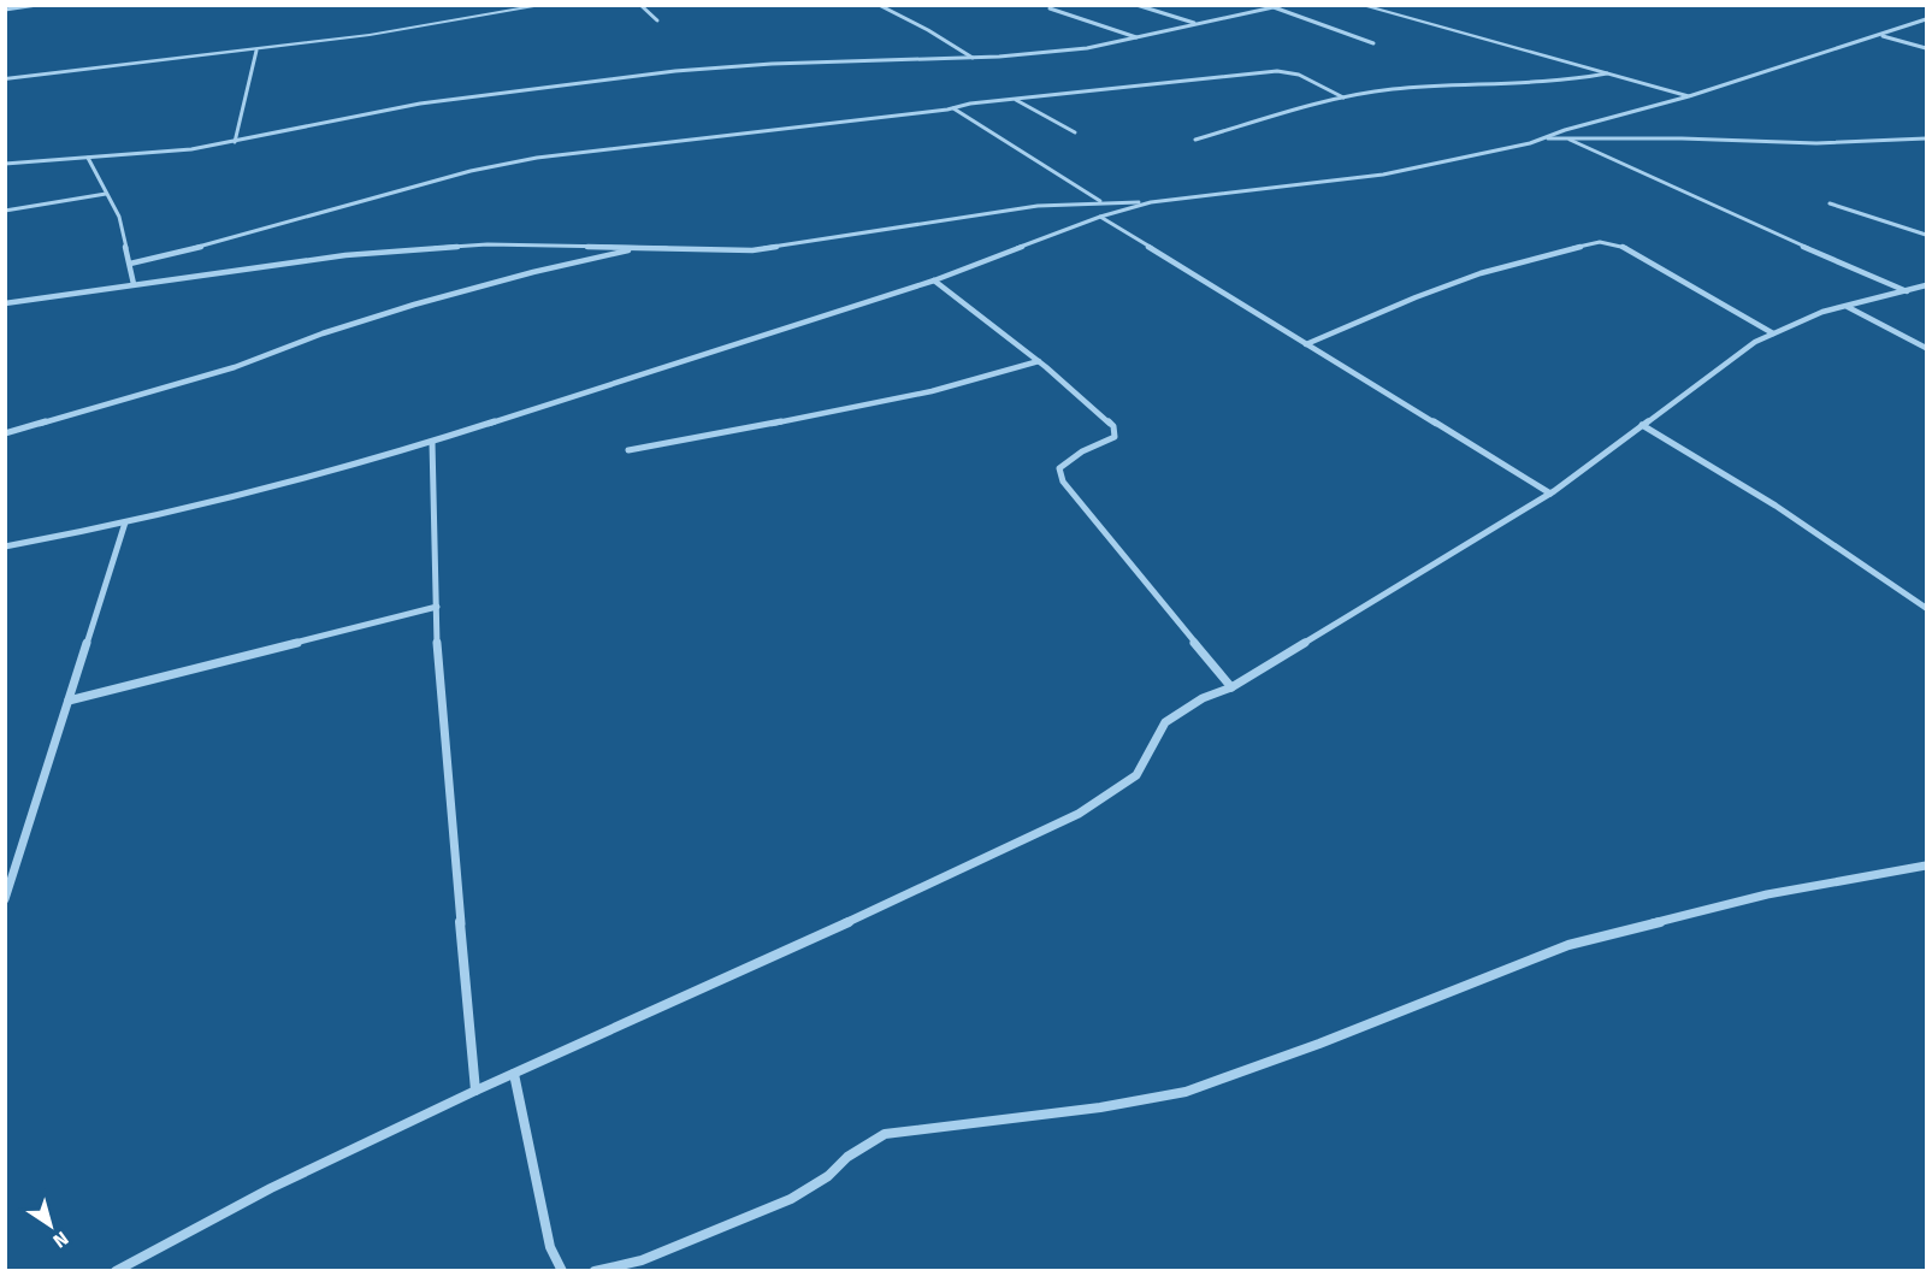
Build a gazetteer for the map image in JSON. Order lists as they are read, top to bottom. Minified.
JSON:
{"north":"bottom right"}
